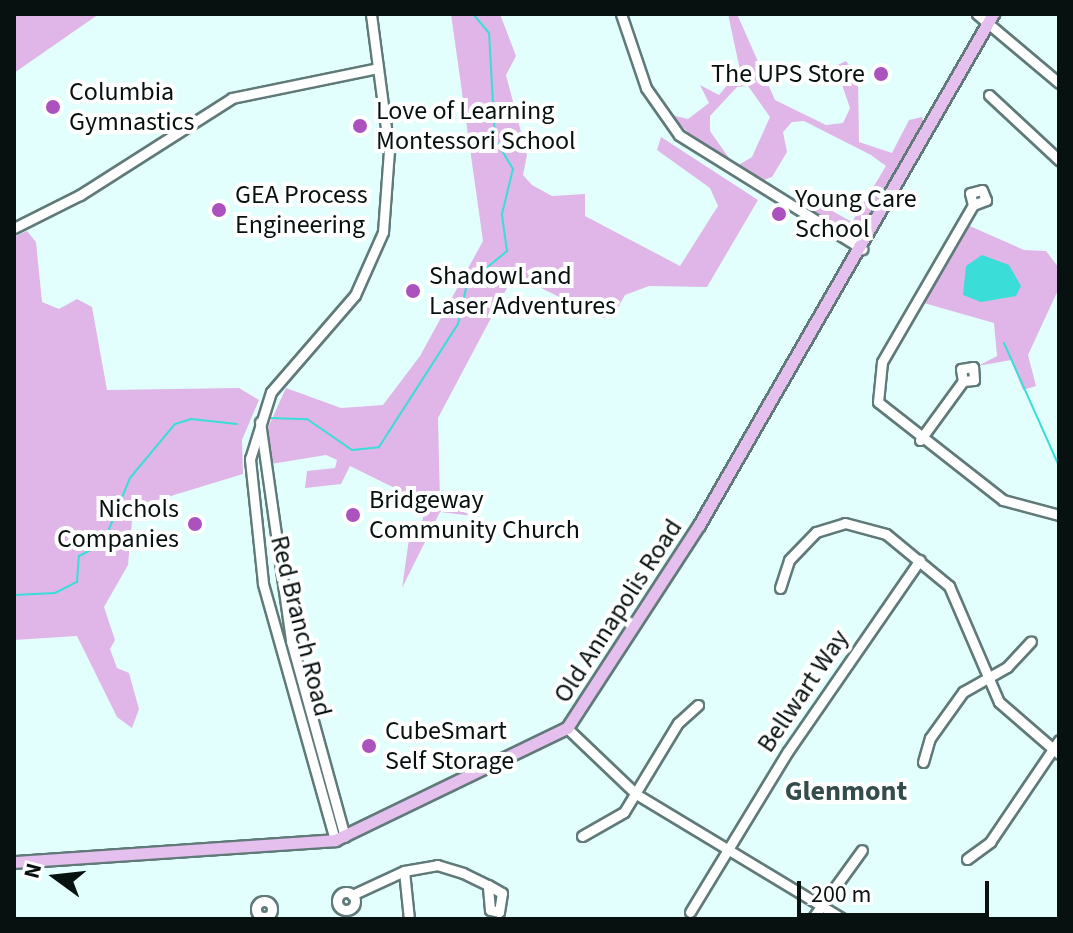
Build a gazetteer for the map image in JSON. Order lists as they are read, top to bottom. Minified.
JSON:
{"streets":{"main road":["Old Annapolis Road"],"street":["Red Branch Road","Bellwart Way"]},"crossings":[["Old Annapolis Road","Red Branch Road"]],"districts":["Glenmont"],"places":["The UPS Store","Columbia Gymnastics","Love of Learning Montessori School","GEA Process Engineering","Young Care School","ShadowLand Laser Adventures","Bridgeway Community Church","Nichols Companies","CubeSmart Self Storage"],"scale_bar":"200 m","north":"left"}
